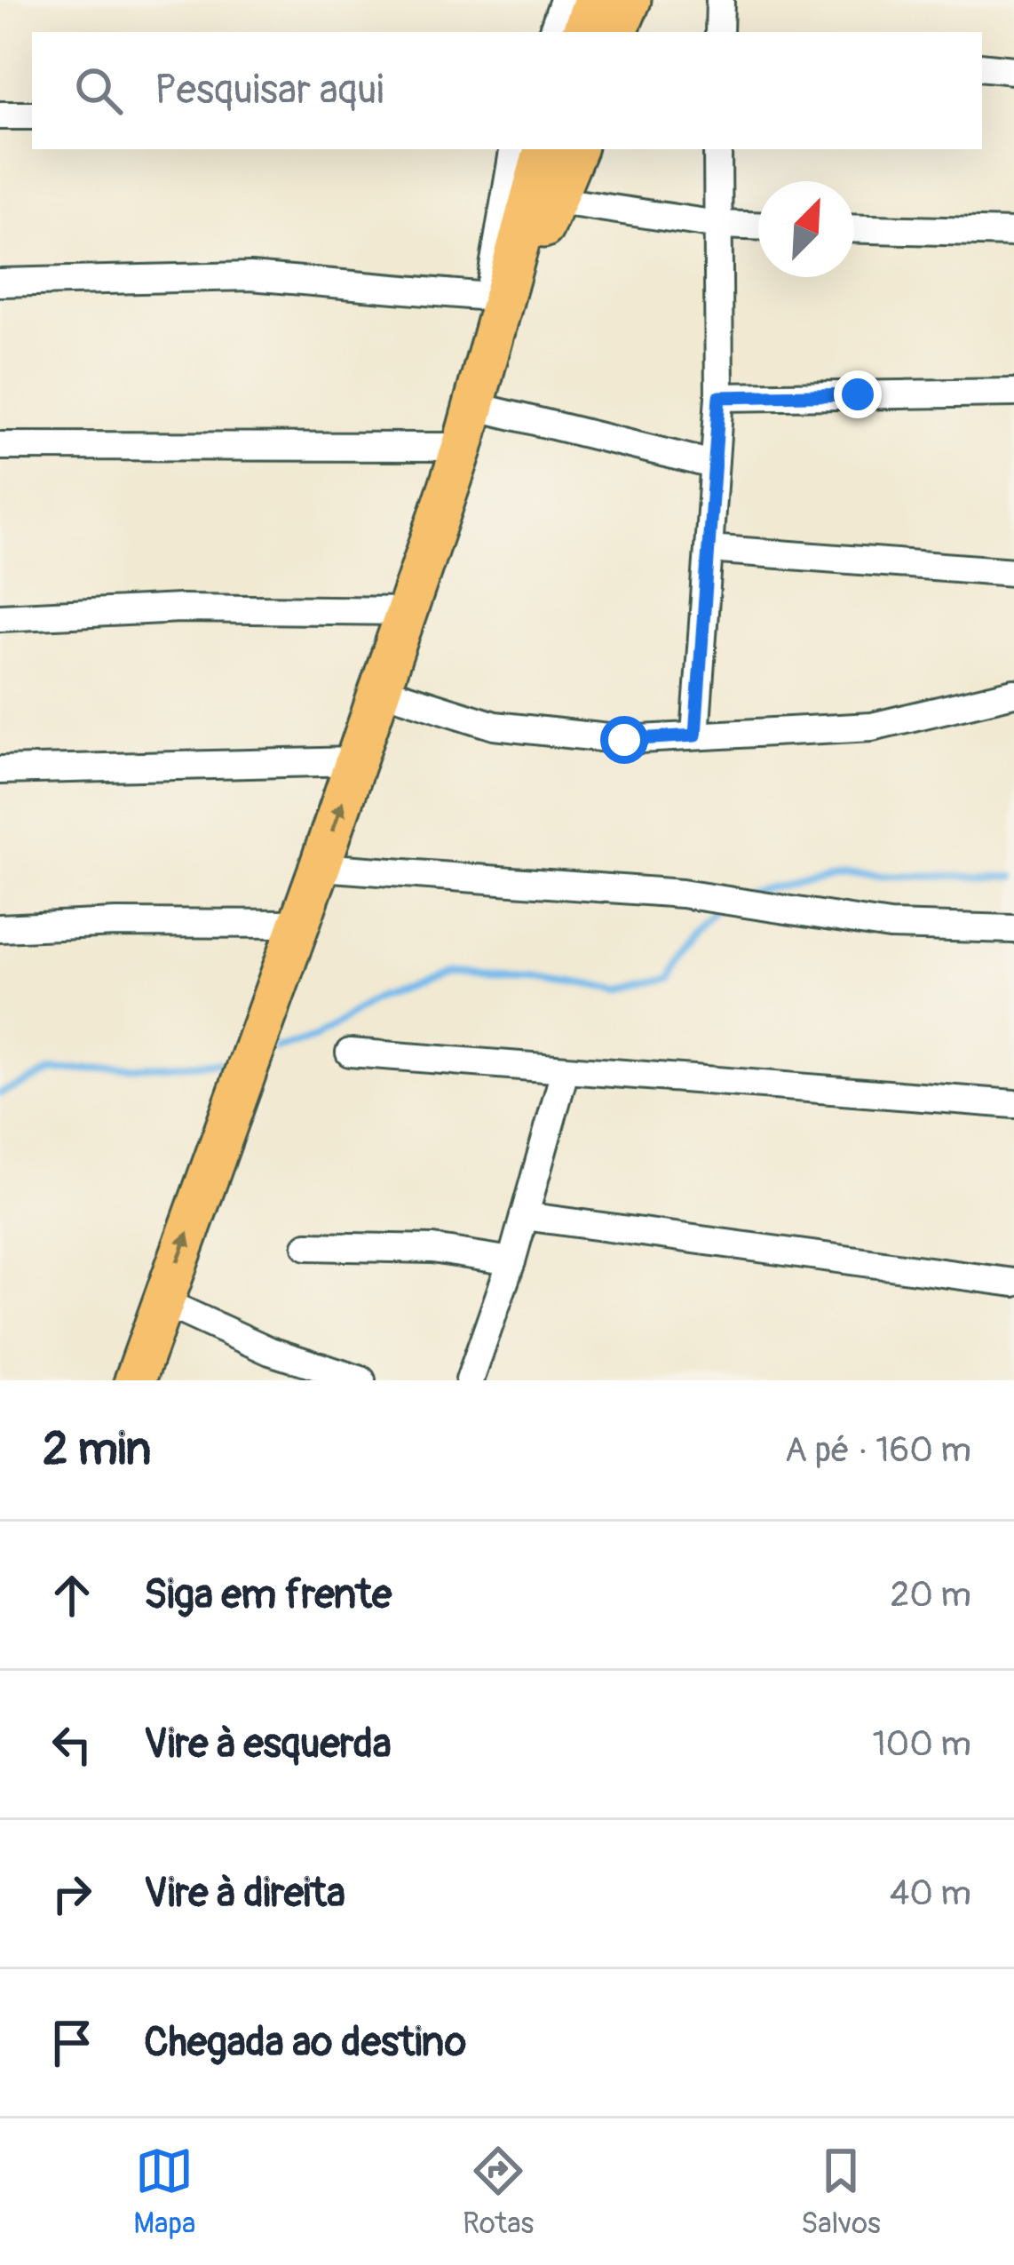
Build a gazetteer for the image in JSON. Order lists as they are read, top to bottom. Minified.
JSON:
{"north":"top right","page":{"search":"Pesquisar aqui","heading":["2 min","A pé · 160 m"],"list":[["Siga em frente","20 m"],["Vire à esquerda","100 m"],["Vire à direita","40 m"],"Chegada ao destino"],"nav":["Mapa","Rotas","Salvos"]}}
